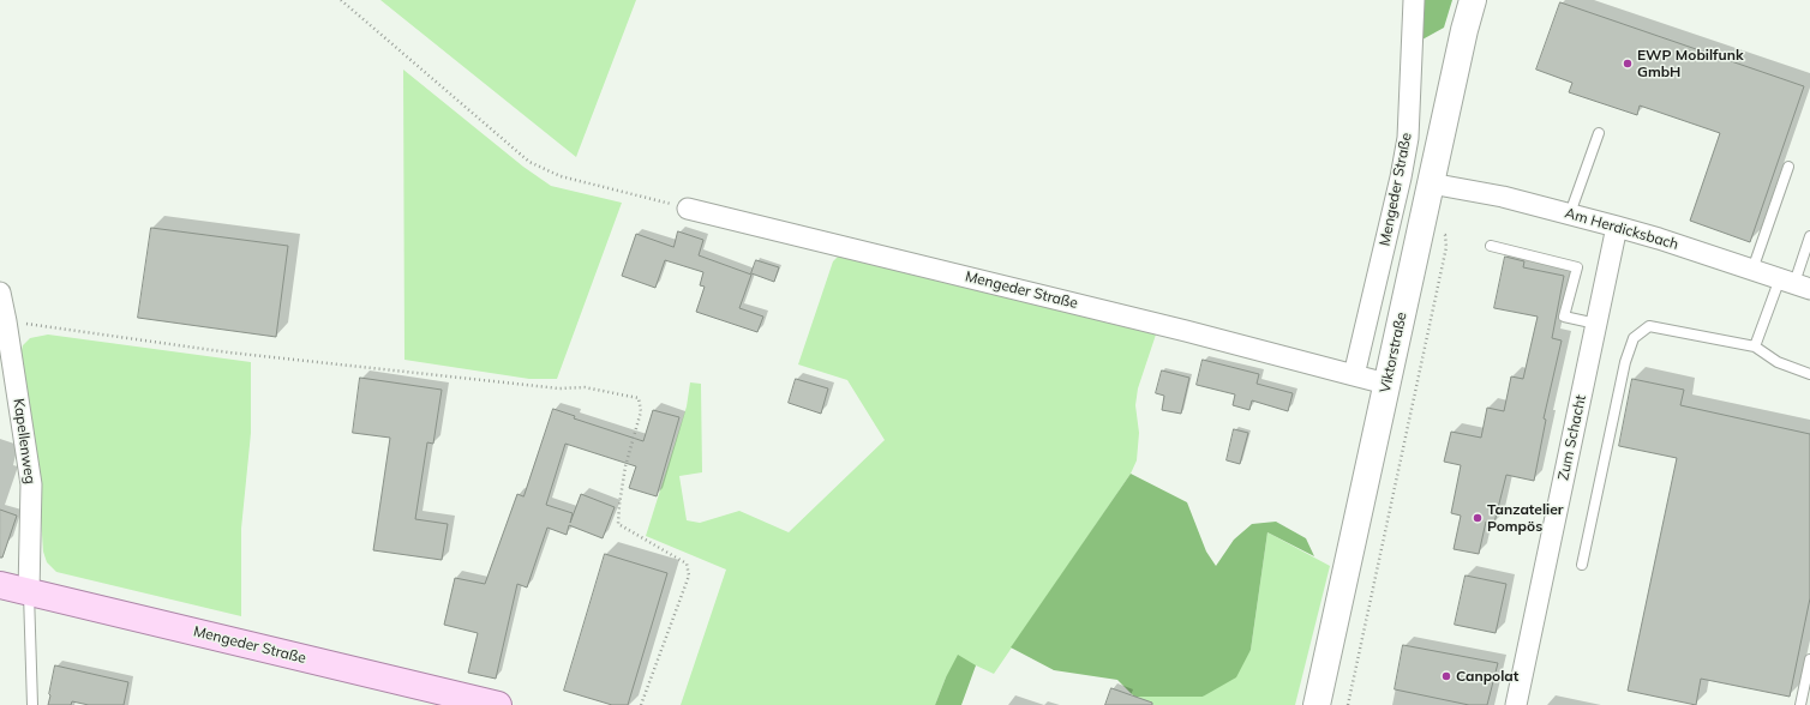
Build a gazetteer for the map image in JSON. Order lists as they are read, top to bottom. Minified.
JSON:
{"streets":{"main road":["Mengeder Straße","Viktorstraße"],"street":["Am Herdicksbach","Zum Schacht","Kapellenweg"]},"crossings":[["Mengeder Straße","Viktorstraße"],["Mengeder Straße","Kapellenweg"],["Am Herdicksbach","Viktorstraße"],["Am Herdicksbach","Zum Schacht"]],"places":["EWP Mobilfunk GmbH","Tanzatelier Pompös","Canpolat"]}
